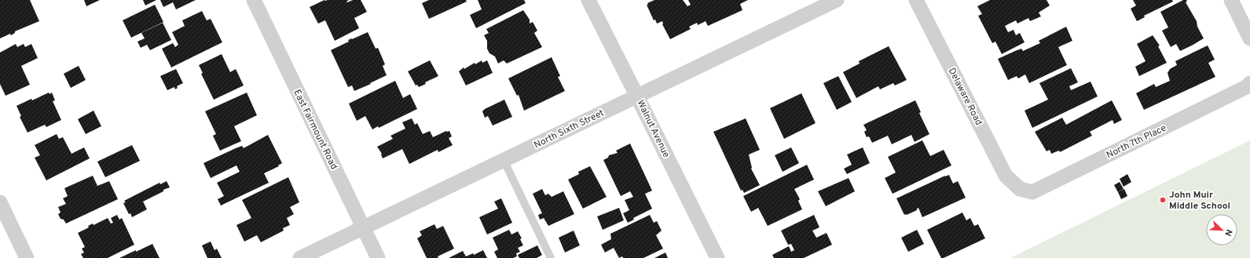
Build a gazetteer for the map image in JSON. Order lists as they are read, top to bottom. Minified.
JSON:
{"streets":{"street":["Delaware Road","North Sixth Street","Walnut Avenue","East Fairmount Road","North 7th Place"]},"crossings":[["Delaware Road","North 7th Place"],["North Sixth Street","Walnut Avenue"],["North Sixth Street","East Fairmount Road"]],"places":["John Muir Middle School"],"north":"bottom right"}
